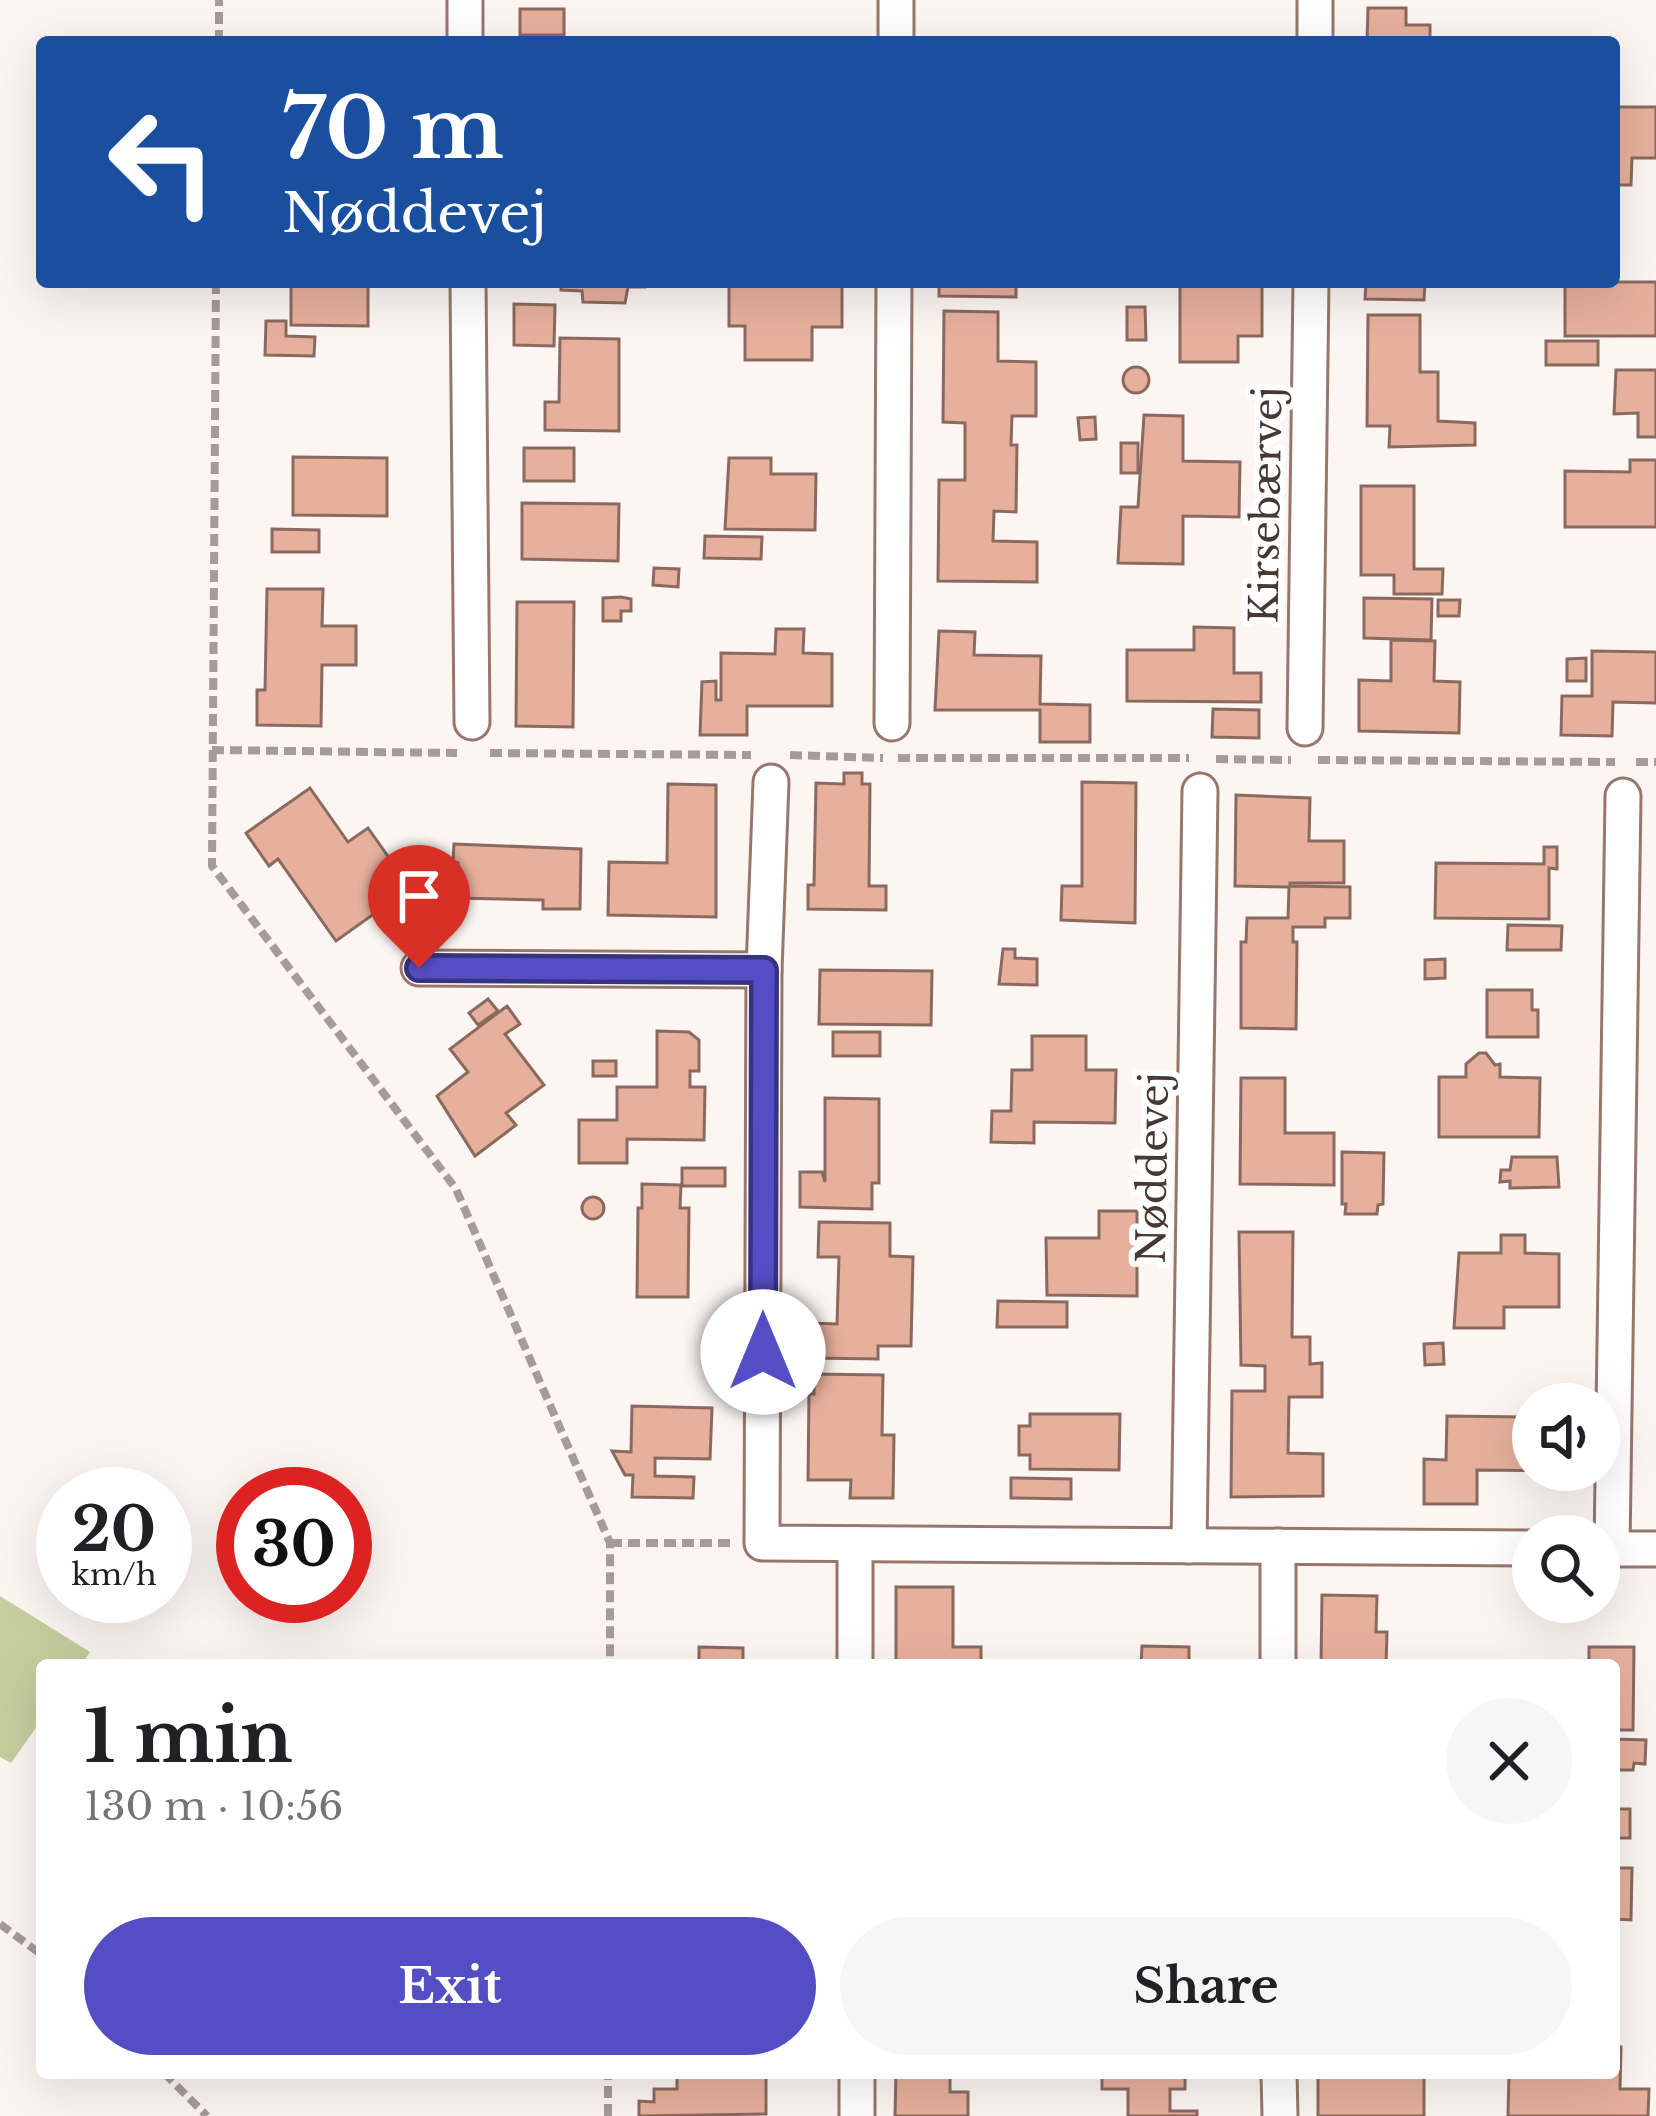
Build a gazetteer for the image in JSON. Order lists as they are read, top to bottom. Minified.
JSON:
{"streets":{"street":["Kirsebærvej","Nøddevej"]},"page":{"turn":["70 m","Nøddevej"],"speed":"20 km/h","limit":"30","heading":["1 min","130 m · 10:56"],"buttons":["Exit","Share"]}}
